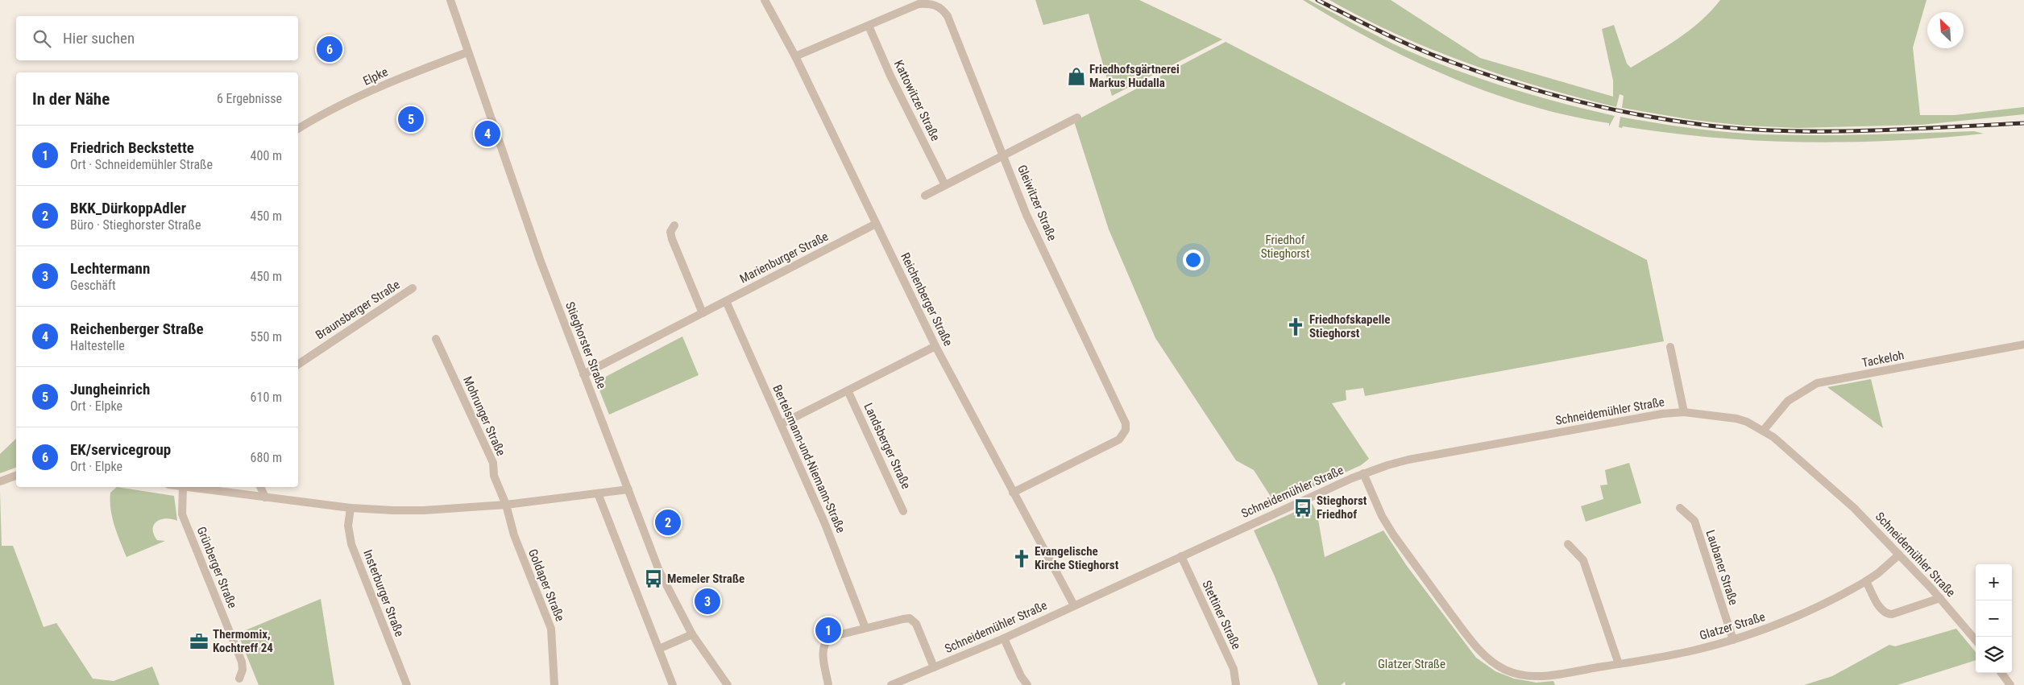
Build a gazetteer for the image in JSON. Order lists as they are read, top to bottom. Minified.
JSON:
{"streets":{"street":["Elpke","Kattowitzer Straße","Gleiwitzer Straße","Marienburger Straße","Reichenberger Straße","Braunsberger Straße","Stieghorster Straße","Tackeloh","Schneidemühler Straße","Mohrunger Straße","Landsberger Straße","Bertelsmann-und-Niemann-Straße","Grünberger Straße","Laubaner Straße","Goldaper Straße","Insterburger Straße","Stettiner Straße","Glatzer Straße"]},"crossings":[["Elpke","Stieghorster Straße"],["Kattowitzer Straße","Gleiwitzer Straße"],["Gleiwitzer Straße","Reichenberger Straße"],["Marienburger Straße","Reichenberger Straße"],["Marienburger Straße","Stieghorster Straße"],["Marienburger Straße","Bertelsmann-und-Niemann-Straße"],["Reichenberger Straße","Schneidemühler Straße"],["Tackeloh","Schneidemühler Straße"],["Schneidemühler Straße","Bertelsmann-und-Niemann-Straße"],["Schneidemühler Straße","Stettiner Straße"],["Schneidemühler Straße","Glatzer Straße"],["Mohrunger Straße","Goldaper Straße"],["Laubaner Straße","Glatzer Straße"]],"parks":["Friedhof Stieghorst","Glatzer Straße"],"places":{"shop":["Friedhofsgärtnerei Markus Hudalla"],"church":["Friedhofskapelle Stieghorst","Evangelische Kirche Stieghorst"],"bus stop":["Stieghorst Friedhof","Memeler Straße"],"office":["Thermomix, Kochtreff 24"]},"north":"top left","page":{"search":"Hier suchen","pins":["6","5","4","2","3","1"],"heading":["In der Nähe","6 Ergebnisse"],"list":[{"mark":"1","name":"Friedrich Beckstette","note":"Ort · Schneidemühler Straße","value":"400 m"},{"mark":"2","name":"BKK_DürkoppAdler","note":"Büro · Stieghorster Straße","value":"450 m"},{"mark":"3","name":"Lechtermann","note":"Geschäft","value":"450 m"},{"mark":"4","name":"Reichenberger Straße","note":"Haltestelle","value":"550 m"},{"mark":"5","name":"Jungheinrich","note":"Ort · Elpke","value":"610 m"},{"mark":"6","name":"EK/servicegroup","note":"Ort · Elpke","value":"680 m"}],"map_buttons":["+","−"]}}
